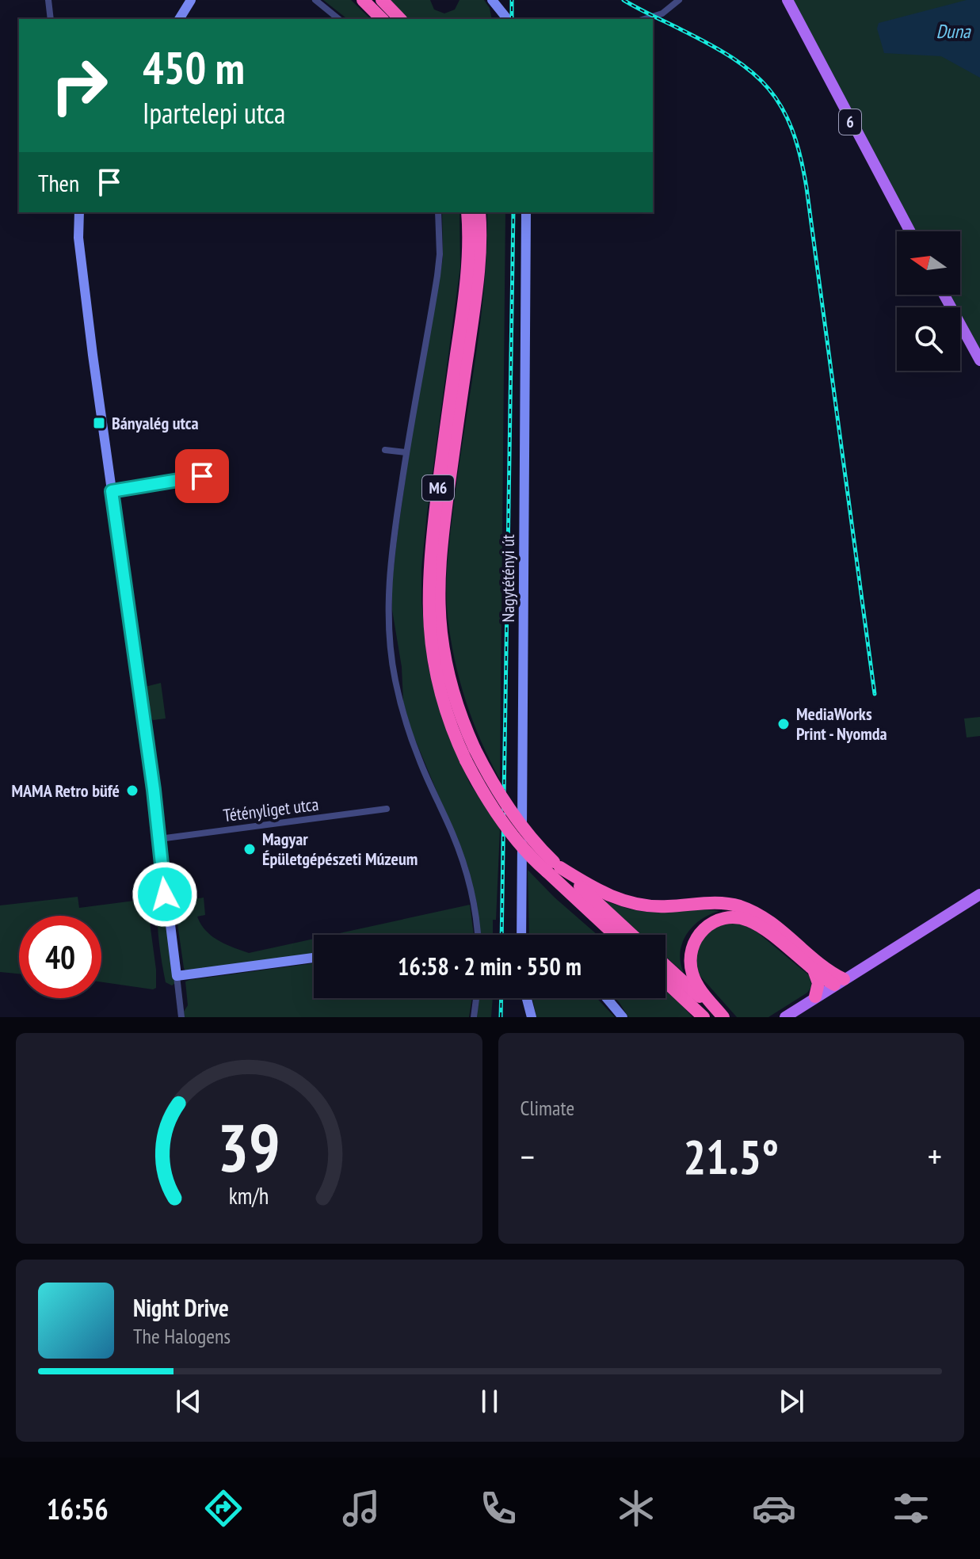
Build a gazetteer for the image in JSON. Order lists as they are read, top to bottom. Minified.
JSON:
{"streets":{"highway":["M6"],"main road":["6"],"street":["Nagytétényi út","Tétényliget utca"]},"water":["Duna"],"places":{"transit":["Bányalég utca"],"other":["MediaWorks Print - Nyomda","MAMA Retro büfé","Magyar Épületgépészeti Múzeum"]},"north":"left","page":{"turn":["450 m","Ipartelepi utca"],"then":"Then","limit":"40","trip":"16:58 · 2 min · 550 m","tile":"Climate","heat":["−","21.5°","+"],"song":["Night Drive","The Halogens"],"tabs":"16:56","gauge":["39","km/h"]}}
